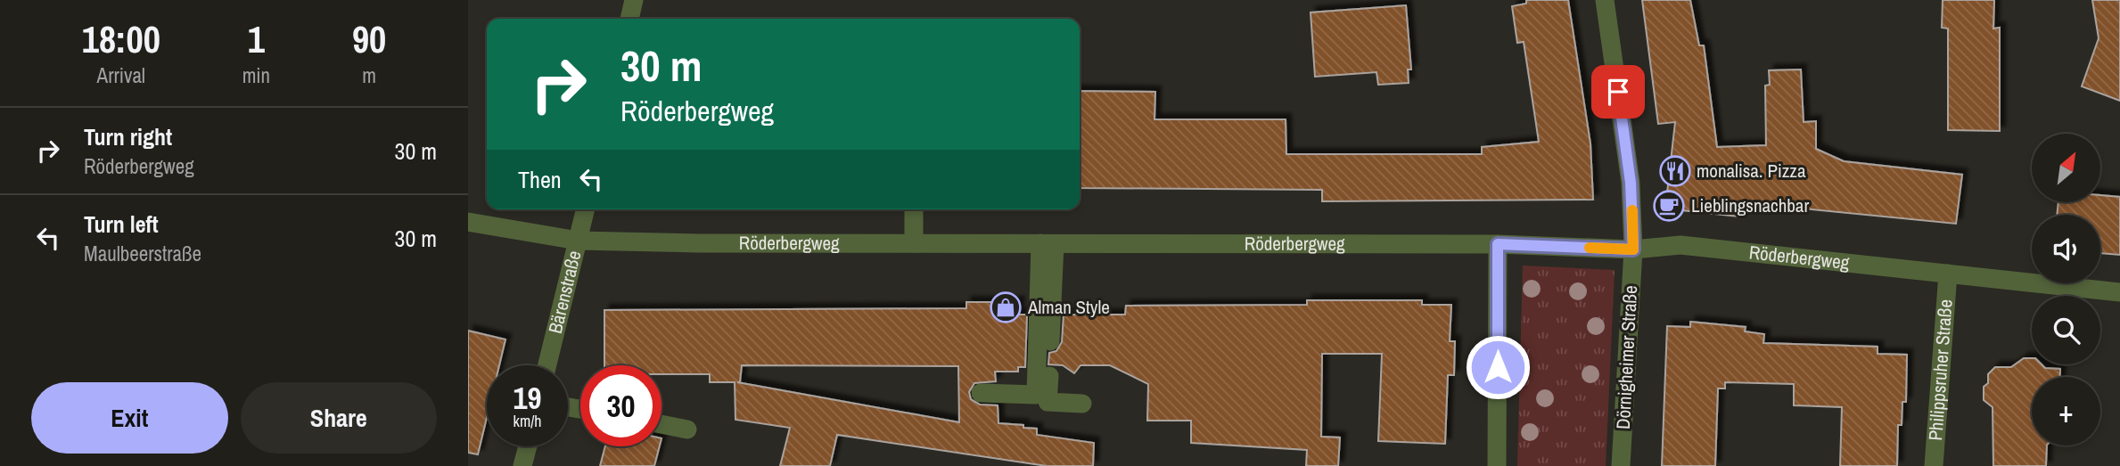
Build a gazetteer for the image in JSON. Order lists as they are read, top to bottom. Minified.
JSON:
{"streets":{"street":["Röderbergweg","Bärenstraße","Dörnigheimer Straße","Philippsruher Straße"]},"crossings":[["Röderbergweg","Bärenstraße"],["Röderbergweg","Dörnigheimer Straße"],["Röderbergweg","Philippsruher Straße"]],"places":{"restaurant":["monalisa. Pizza"],"cafe":["Lieblingsnachbar"],"shop":["Alman Style"]},"north":"top right","page":{"eta":["18:00","Arrival","1","min","90","m"],"turn":["30 m","Röderbergweg"],"list":[{"name":"Turn right","note":"Röderbergweg","value":"30 m"},{"name":"Turn left","note":"Maulbeerstraße","value":"30 m"}],"map_buttons":"+","then":"Then","speed":"19 km/h","limit":"30","buttons":["Exit","Share"]}}
